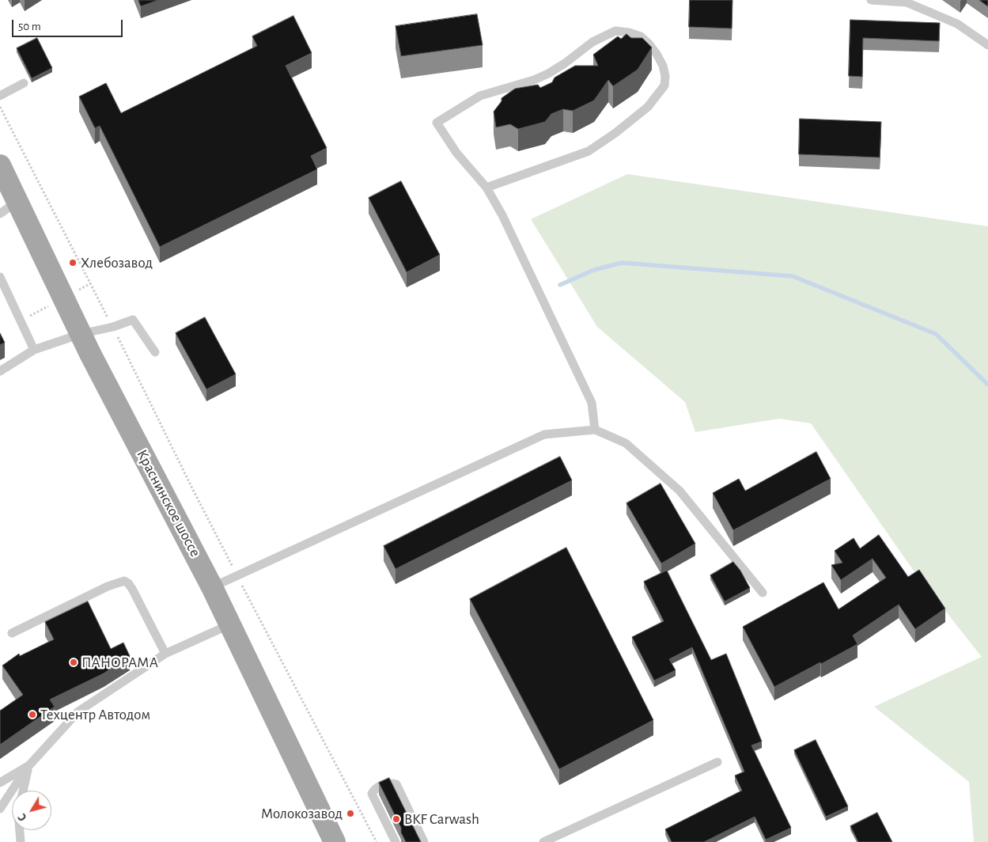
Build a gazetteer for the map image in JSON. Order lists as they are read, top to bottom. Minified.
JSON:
{"streets":{"main road":["Краснинское шоссе"]},"places":["Хлебозавод","ПАНОРАМА","Техцентр Автодом","Молокозавод","BKF Carwash"],"scale_bar":"50 m","north":"bottom left"}
